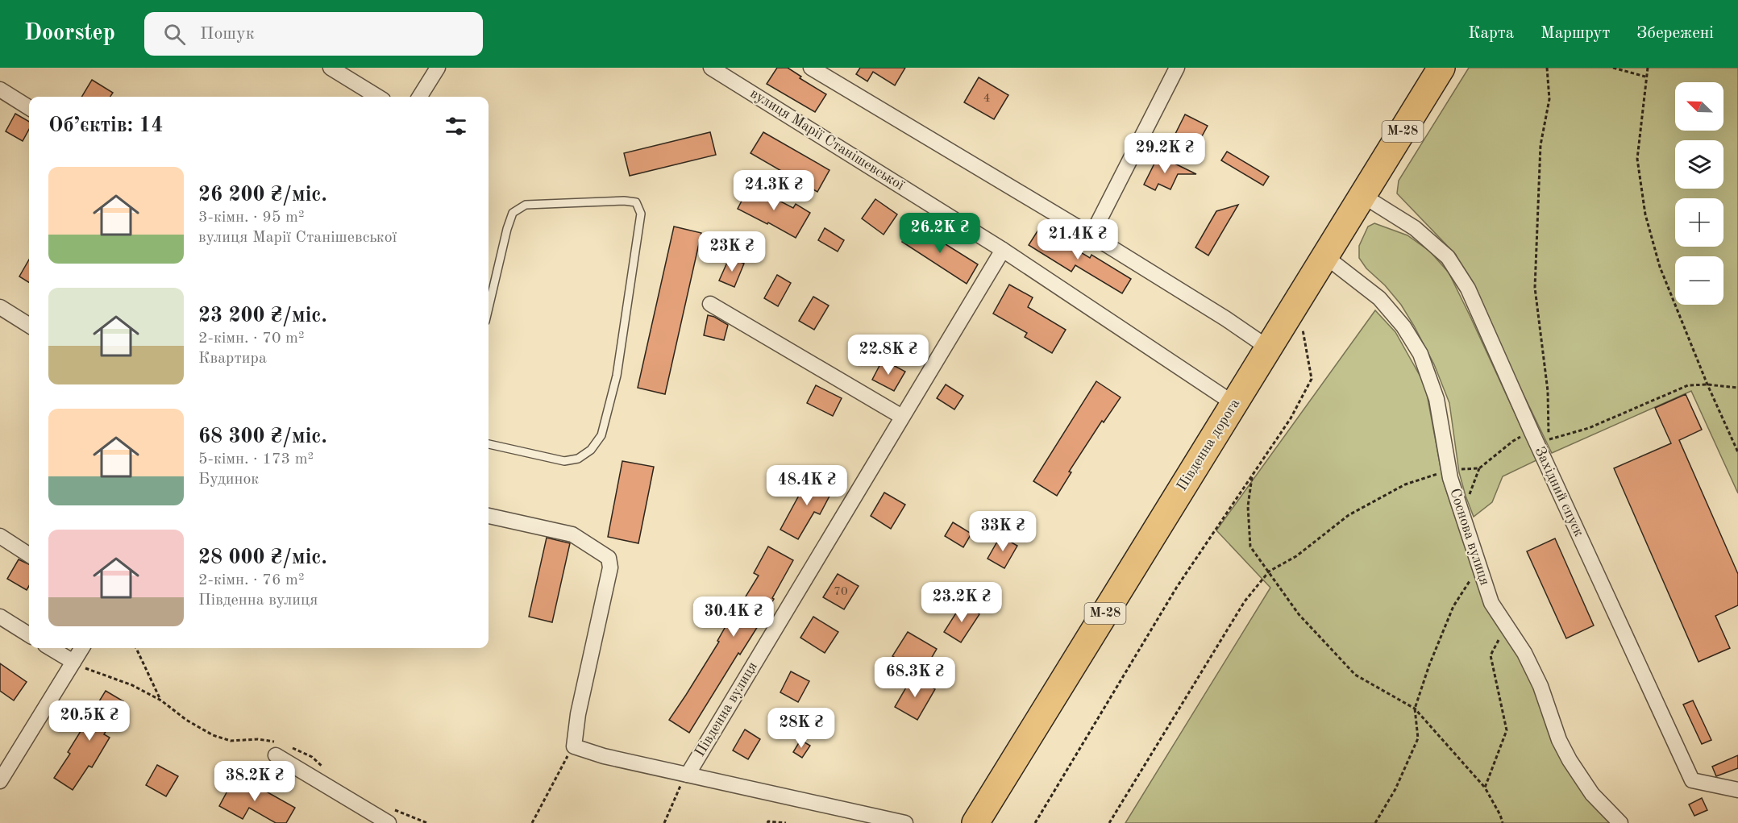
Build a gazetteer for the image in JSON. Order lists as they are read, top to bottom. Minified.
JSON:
{"streets":{"highway":["М-28","Південна дорога"],"street":["вулиця Марії Станішевської","Західний спуск","Соснова вулиця","Південна вулиця"]},"crossings":[["вулиця Марії Станішевської","Південна дорога"],["вулиця Марії Станішевської","Південна вулиця"],["Південна дорога","Західний спуск"],["Південна дорога","Соснова вулиця"]],"house_numbers":["4","70"],"north":"top left","page":{"header":"Doorstep","search":"Пошук","nav":["Карта","Маршрут","Збережені"],"map_buttons":["+","−"],"heading":"Об’єктів: 14","price":["29.2K ₴","24.3K ₴","26.2K ₴","21.4K ₴","23K ₴","22.8K ₴","48.4K ₴","33K ₴","23.2K ₴","30.4K ₴","68.3K ₴","20.5K ₴","28K ₴","38.2K ₴"],"list":[{"name":"26 200 ₴/міс.","note":"3-кімн. · 95 m² · вулиця Марії Станішевської"},{"name":"23 200 ₴/міс.","note":"2-кімн. · 70 m² · Квартира"},{"name":"68 300 ₴/міс.","note":"5-кімн. · 173 m² · Будинок"},{"name":"28 000 ₴/міс.","note":"2-кімн. · 76 m² · Південна вулиця"}]}}
